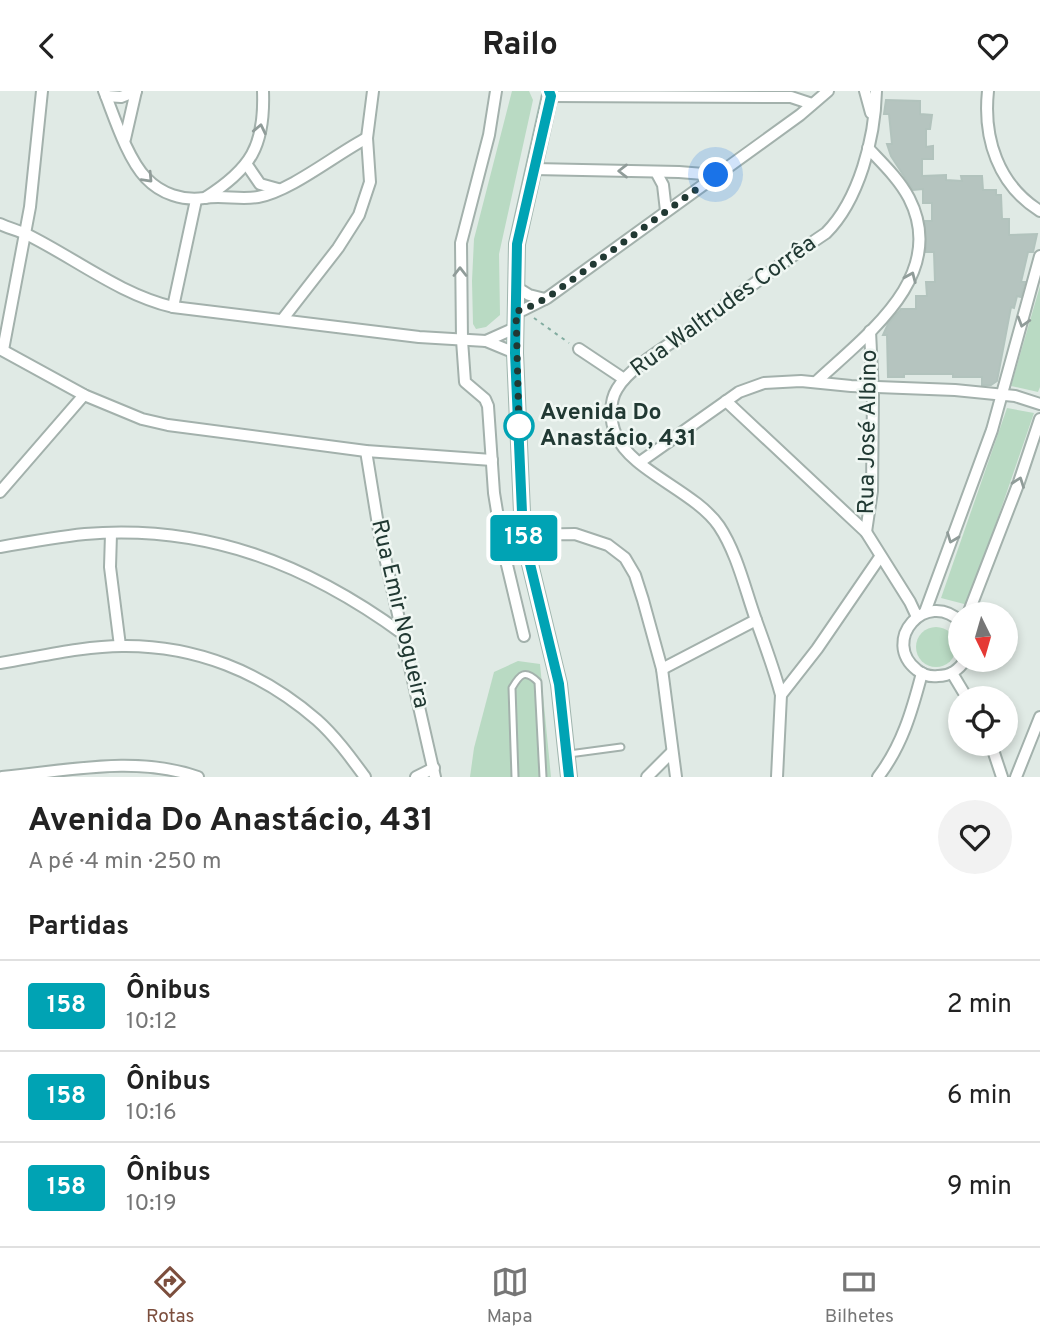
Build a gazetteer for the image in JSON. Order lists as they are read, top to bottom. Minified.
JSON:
{"streets":{"street":["Rua Waltrudes Corrêa","Rua José Albino","Rua Emir Nogueira"]},"crossings":[["Rua Waltrudes Corrêa","Rua José Albino"]],"one_way":["Rua José Albino"],"places":["Avenida Do Anastácio, 431"],"lines":["bus line 158"],"north":"bottom","page":{"header":"Railo","on_map":"158","heading":[["Avenida Do Anastácio, 431","A pé · 4 min · 250 m"],"Partidas"],"list":[{"mark":"158","name":"Ônibus","note":"10:12","value":"2 min"},{"mark":"158","name":"Ônibus","note":"10:16","value":"6 min"},{"mark":"158","name":"Ônibus","note":"10:19","value":"9 min"}],"tabs":["Rotas","Mapa","Bilhetes"]}}
